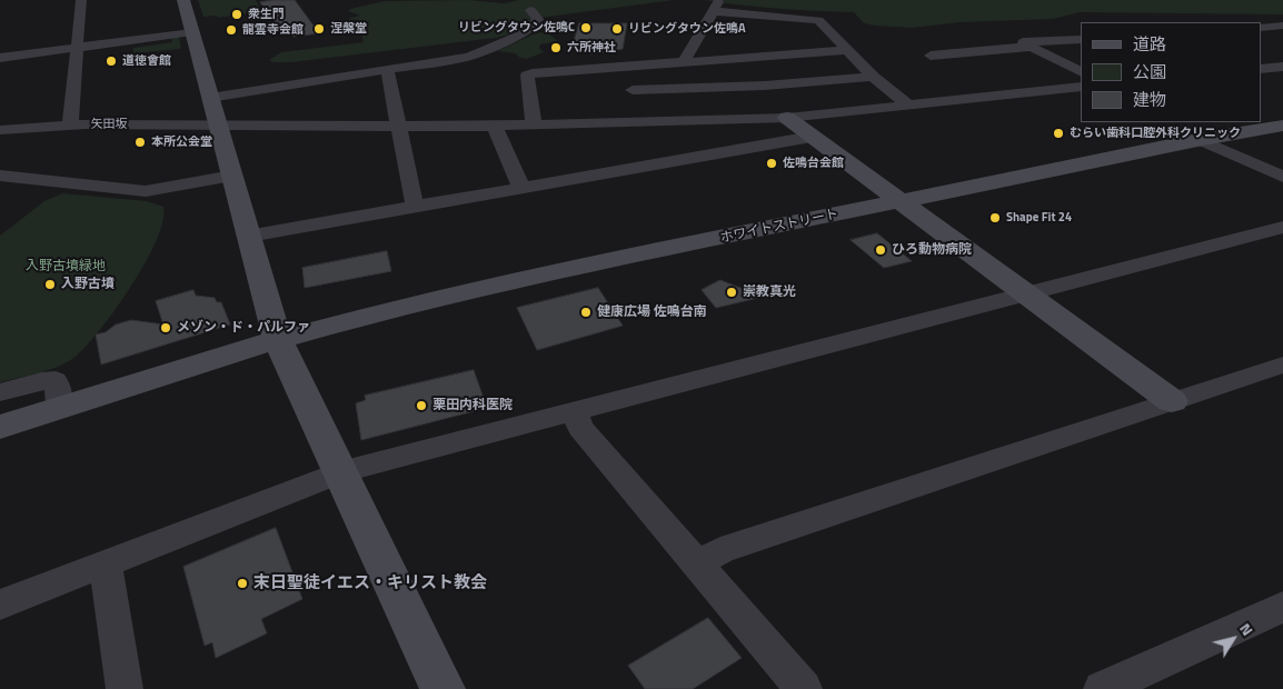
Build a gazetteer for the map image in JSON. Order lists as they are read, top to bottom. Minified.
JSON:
{"streets":{"street":["矢田坂","ホワイトストリート"]},"parks":["入野古墳緑地"],"places":["衆生門","リビングタウン佐鳴C","涅槃堂","リビングタウン佐鳴A","龍雲寺会館","六所神社","道徳會館","むらい歯科口腔外科クリニック","本所公会堂","佐鳴台会館","Shape Fit 24","ひろ動物病院","入野古墳","崇教真光","健康広場 佐鳴台南","メゾン・ド・パルファ","栗田内科医院","末日聖徒イエス・キリスト教会"],"legend":["道路","公園","建物"],"north":"top right"}
